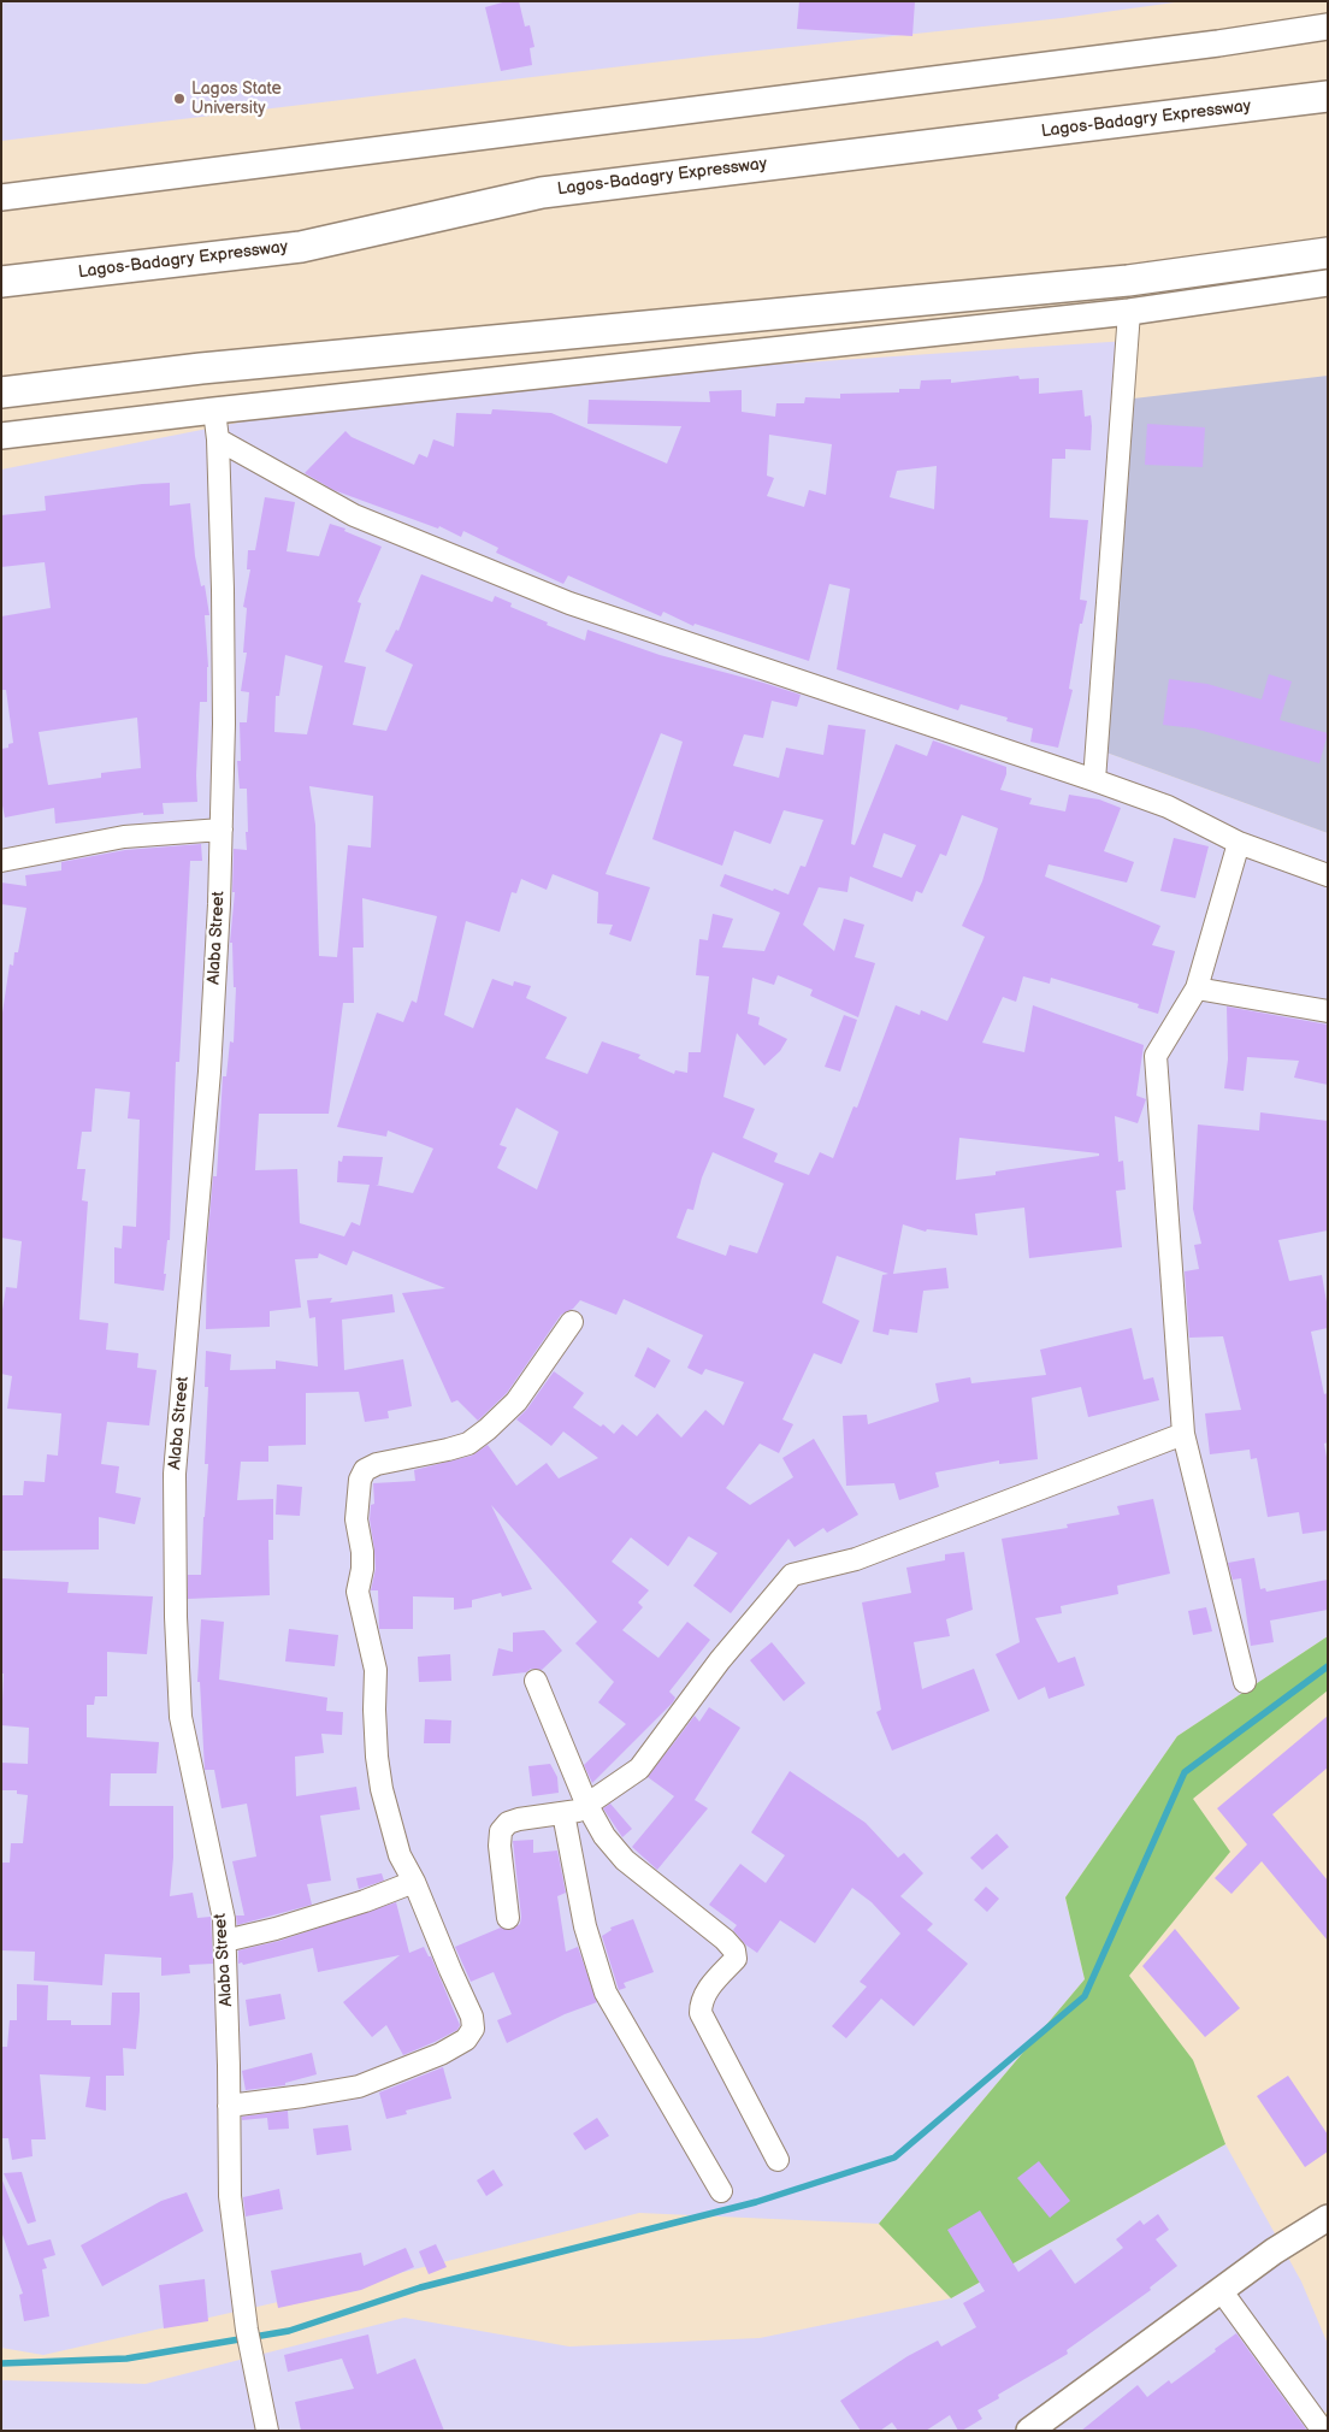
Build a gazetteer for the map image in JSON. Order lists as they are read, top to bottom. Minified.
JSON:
{"streets":{"highway":["Lagos-Badagry Expressway"],"street":["Alaba Street"]},"places":["Lagos State University"]}
